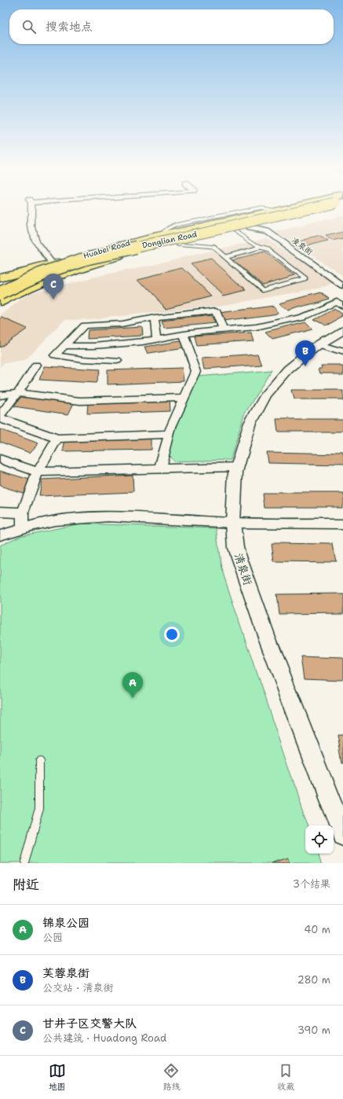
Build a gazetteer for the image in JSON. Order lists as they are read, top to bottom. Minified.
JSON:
{"streets":{"highway":["Donglian Road","Huabei Road"],"street":["凌泉街","清泉街"]},"crossings":[["凌泉街","Huabei Road"]],"page":{"search":"搜索地点","pins":["C","B","A"],"heading":["附近","3个结果"],"list":[{"mark":"A","name":"锦泉公园","note":"公园","value":"40 m"},{"mark":"B","name":"芙蓉泉街","note":"公交站 · 清泉街","value":"280 m"},{"mark":"C","name":"甘井子区交警大队","note":"公共建筑 · Huadong Road","value":"390 m"}],"nav":["地图","路线","收藏"]}}
